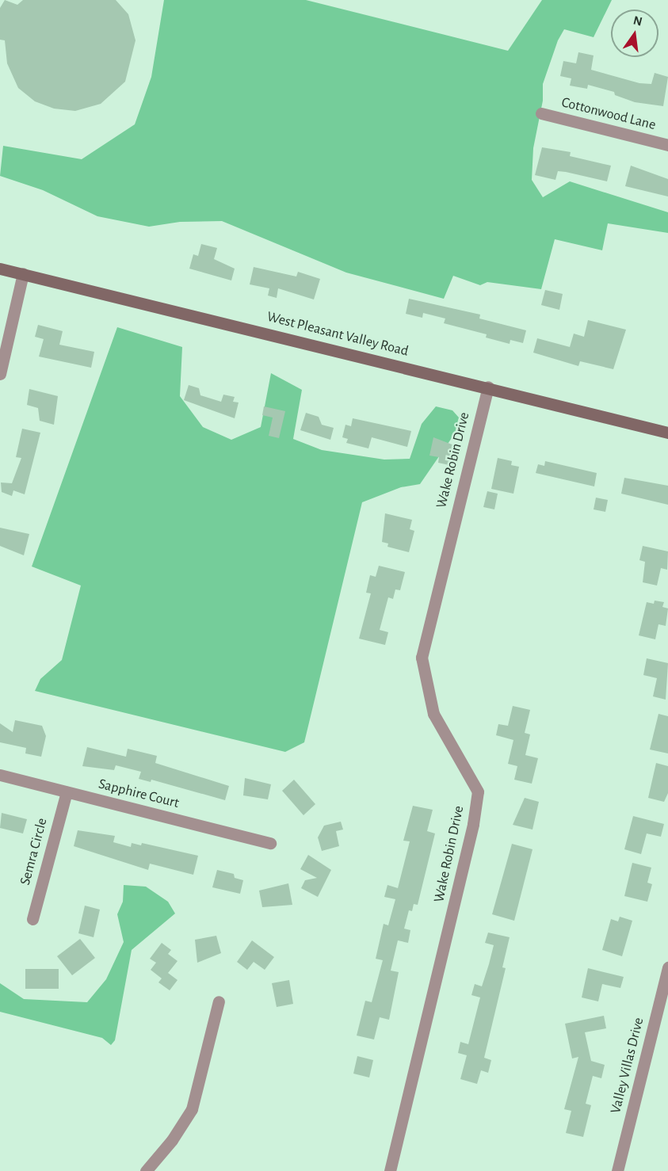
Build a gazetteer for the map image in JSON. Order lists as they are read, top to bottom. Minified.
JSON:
{"streets":{"main road":["West Pleasant Valley Road"],"street":["Cottonwood Lane","Wake Robin Drive","Sapphire Court","Semra Circle","Valley Villas Drive"]},"crossings":[["West Pleasant Valley Road","Wake Robin Drive"],["Sapphire Court","Semra Circle"]],"north":"top"}
